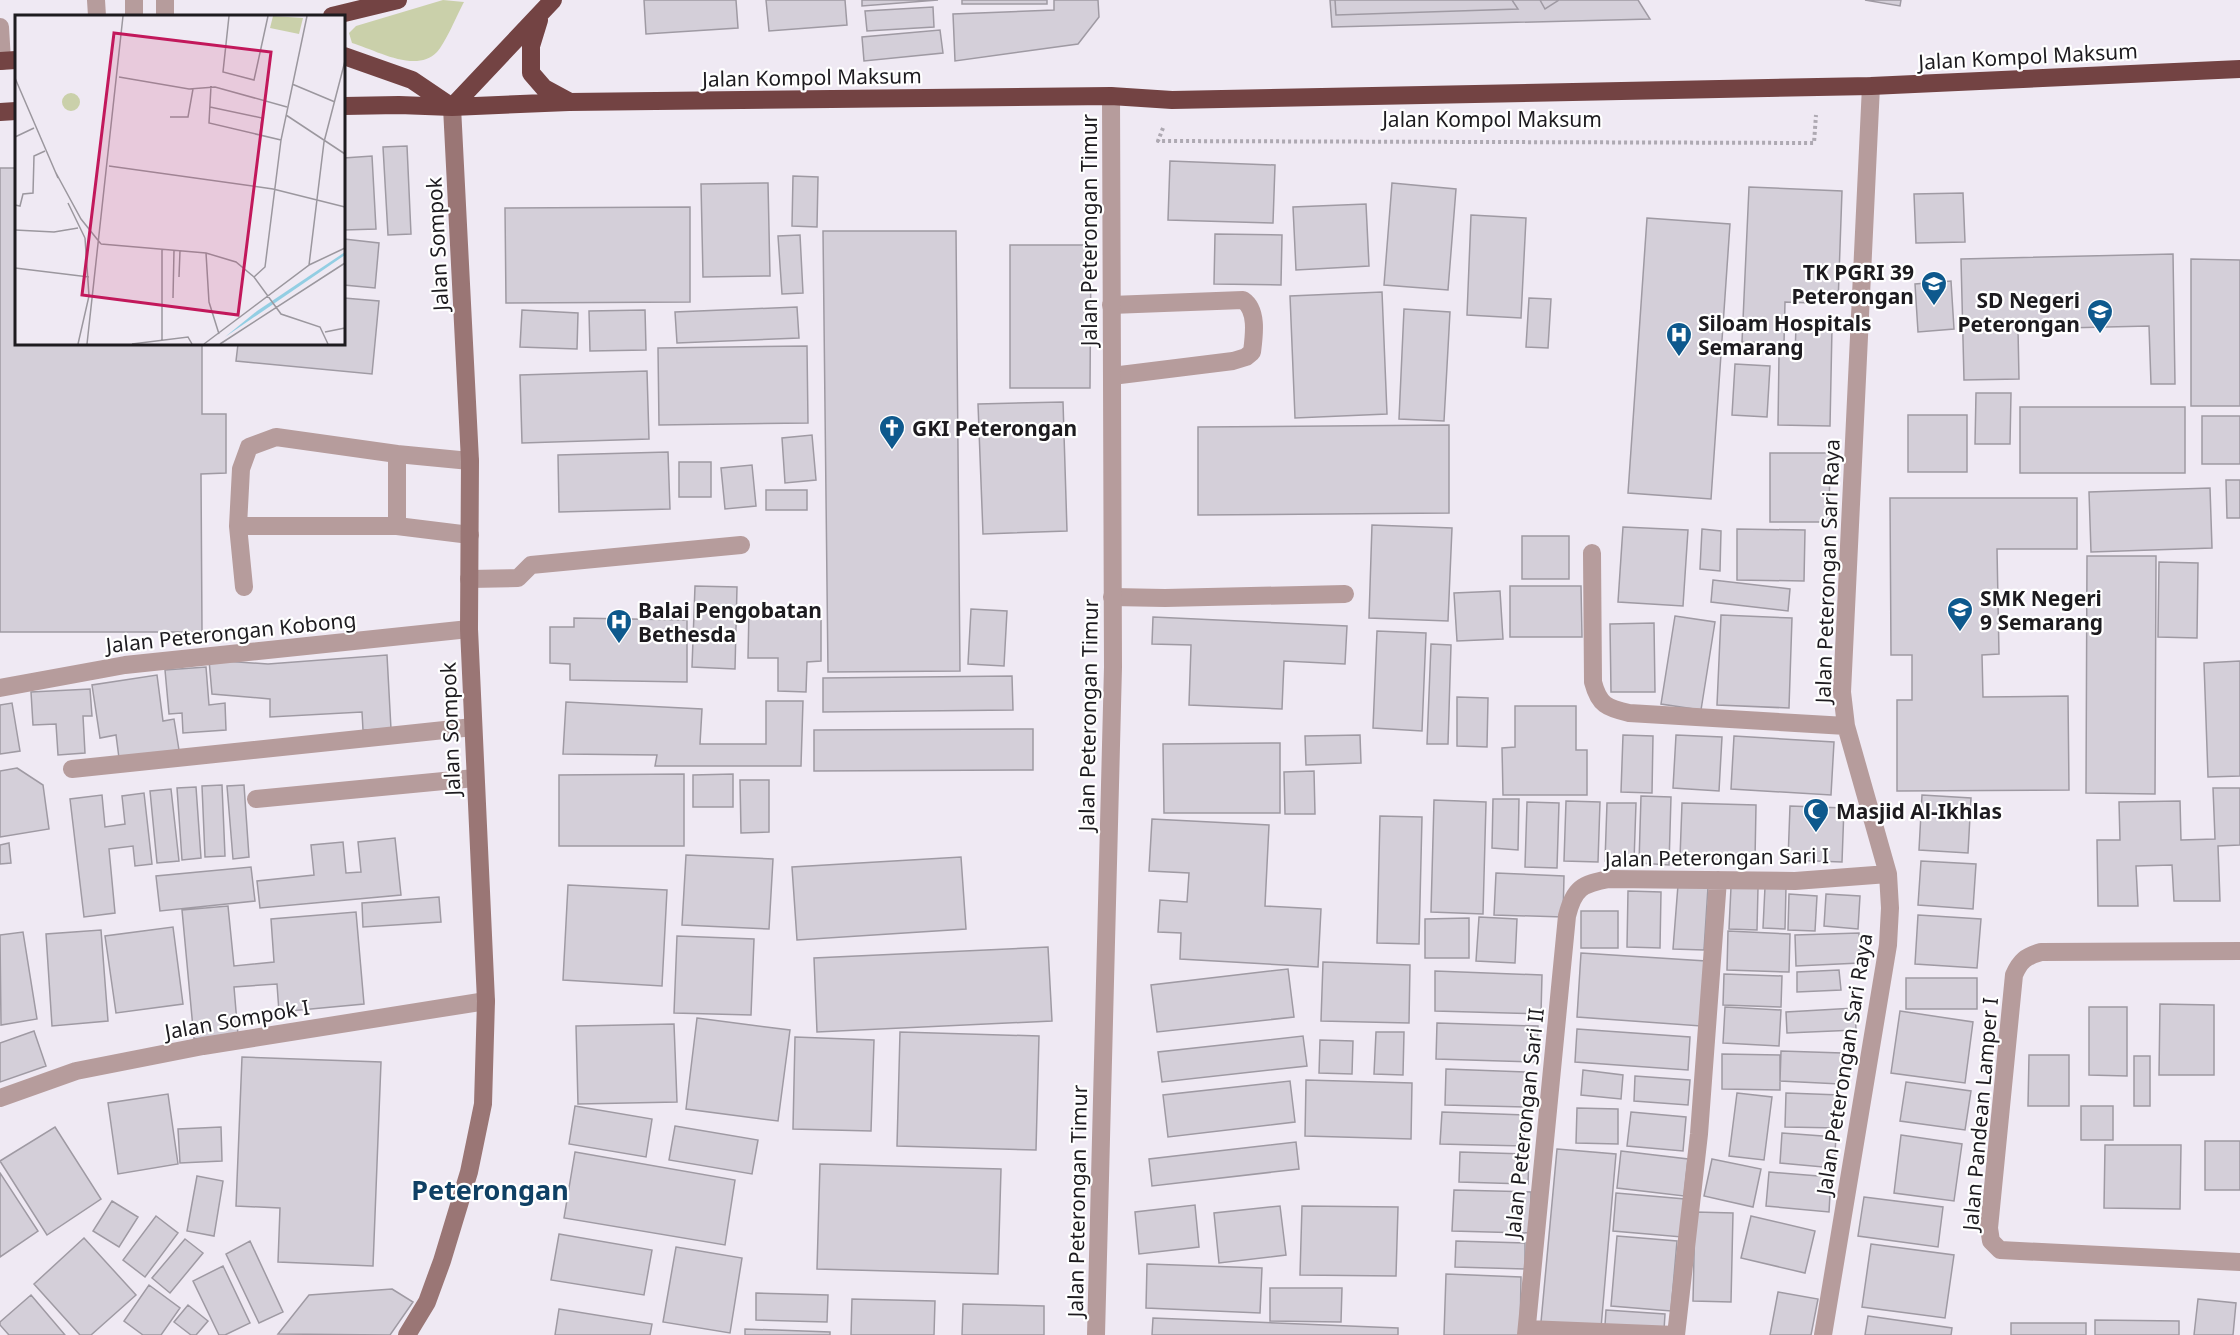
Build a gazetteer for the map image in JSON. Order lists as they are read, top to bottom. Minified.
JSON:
{"streets":{"highway":["Jalan Kompol Maksum"],"street":["Jalan Peterongan Timur","Jalan Sompok","Jalan Peterongan Sari Raya","Jalan Peterongan Kobong","Jalan Peterongan Sari I","Jalan Sompok I","Jalan Pandean Lamper I","Jalan Peterongan Sari II"]},"crossings":[["Jalan Kompol Maksum","Jalan Peterongan Timur"],["Jalan Kompol Maksum","Jalan Sompok"],["Jalan Kompol Maksum","Jalan Peterongan Sari Raya"],["Jalan Sompok","Jalan Peterongan Kobong"],["Jalan Sompok","Jalan Sompok I"],["Jalan Peterongan Sari Raya","Jalan Peterongan Sari I"],["Jalan Peterongan Sari I","Jalan Peterongan Sari II"]],"districts":["Peterongan"],"places":{"school or university":["TK PGRI 39 Peterongan","SD Negeri Peterongan","SMK Negeri 9 Semarang"],"hospital":["Siloam Hospitals Semarang","Balai Pengobatan Bethesda"],"church":["GKI Peterongan"],"mosque":["Masjid Al-Ikhlas"]}}
